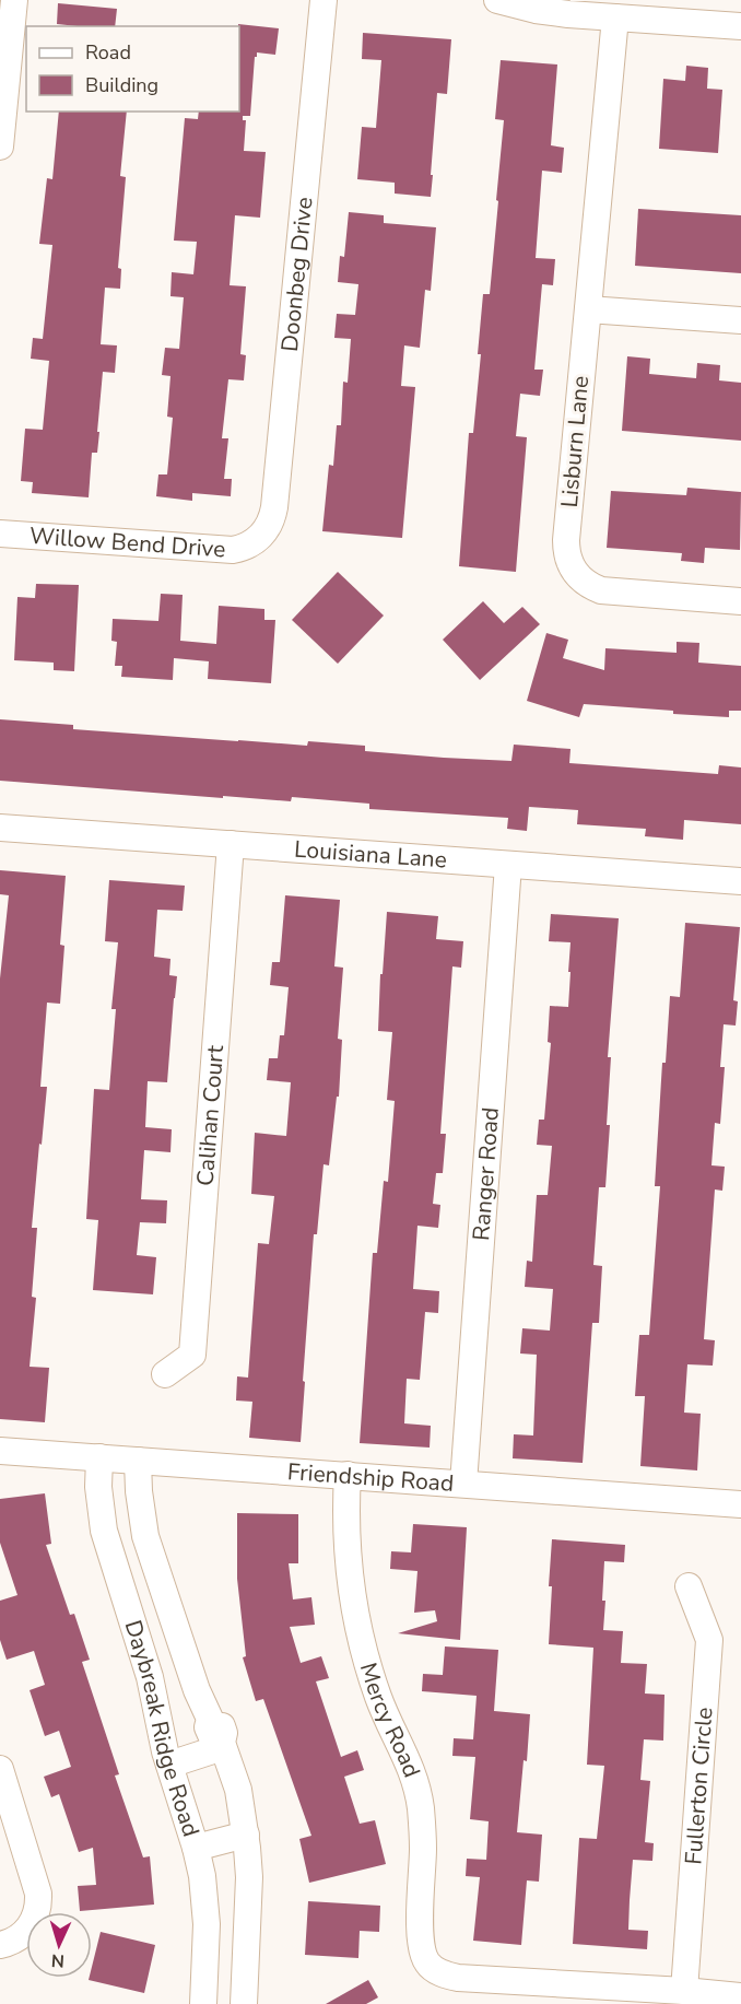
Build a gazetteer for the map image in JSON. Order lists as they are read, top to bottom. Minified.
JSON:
{"streets":{"street":["Doonbeg Drive","Lisburn Lane","Willow Bend Drive","Louisiana Lane","Calihan Court","Ranger Road","Friendship Road","Mercy Road","Daybreak Ridge Road","Fullerton Circle"]},"crossings":[["Doonbeg Drive","Willow Bend Drive"],["Louisiana Lane","Calihan Court"],["Louisiana Lane","Ranger Road"],["Ranger Road","Friendship Road"],["Friendship Road","Mercy Road"],["Friendship Road","Daybreak Ridge Road"],["Mercy Road","Fullerton Circle"]],"legend":["Road","Building"],"north":"bottom"}
